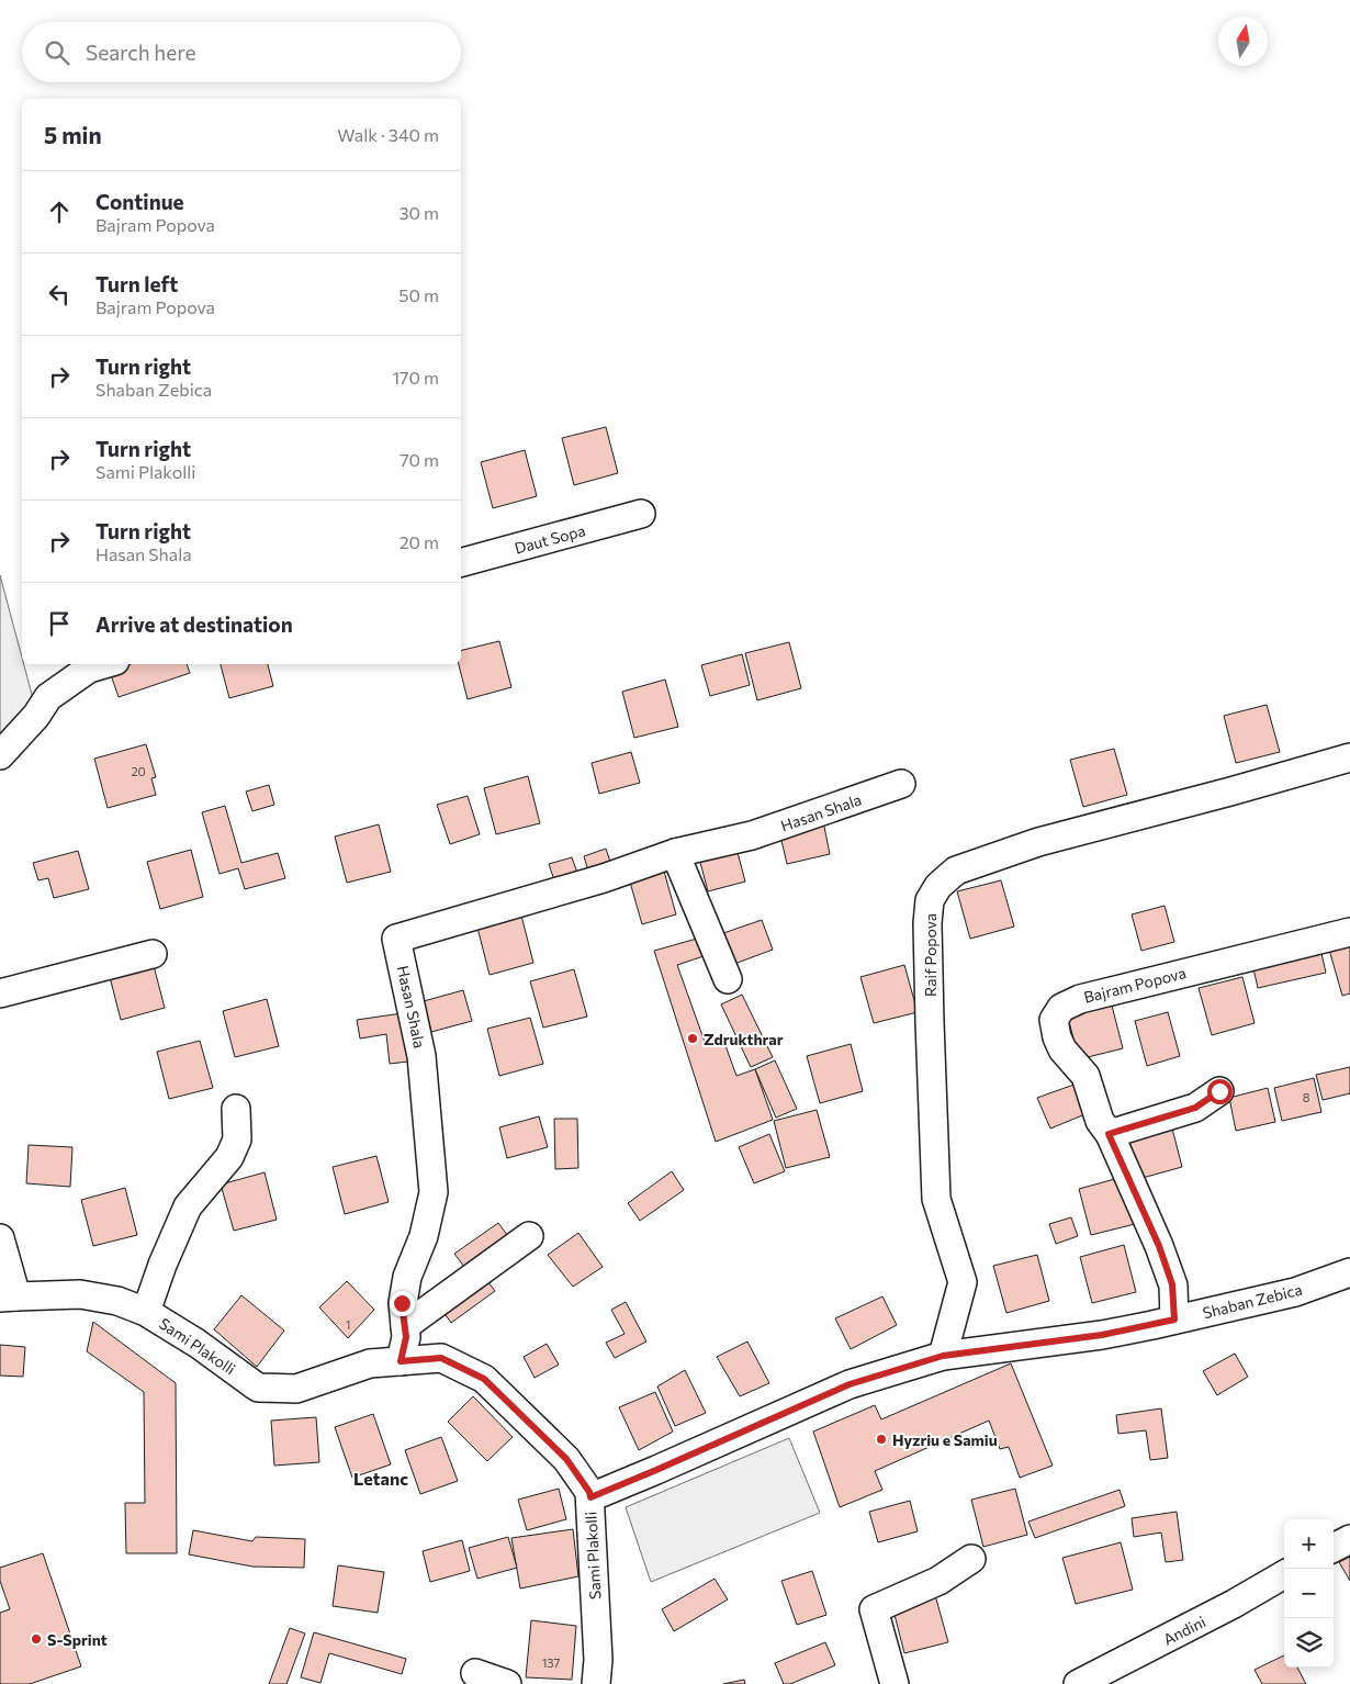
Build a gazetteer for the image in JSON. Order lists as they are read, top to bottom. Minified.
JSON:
{"streets":{"street":["Daut Sopa","Hasan Shala","Raif Popova","Bajram Popova","Shaban Zebica","Sami Plakolli","Andini"]},"crossings":[["Hasan Shala","Sami Plakolli"],["Raif Popova","Shaban Zebica"],["Bajram Popova","Shaban Zebica"],["Shaban Zebica","Sami Plakolli"]],"districts":["Letanc"],"places":["Zdrukthrar","Hyzriu e Samiu","S-Sprint"],"house_numbers":["20","8","1","137"],"north":"top","page":{"search":"Search here","heading":["5 min","Walk · 340 m"],"list":[["Continue","Bajram Popova","30 m"],["Turn left","Bajram Popova","50 m"],["Turn right","Shaban Zebica","170 m"],["Turn right","Sami Plakolli","70 m"],["Turn right","Hasan Shala","20 m"],"Arrive at destination"],"map_buttons":["+","−"]}}
